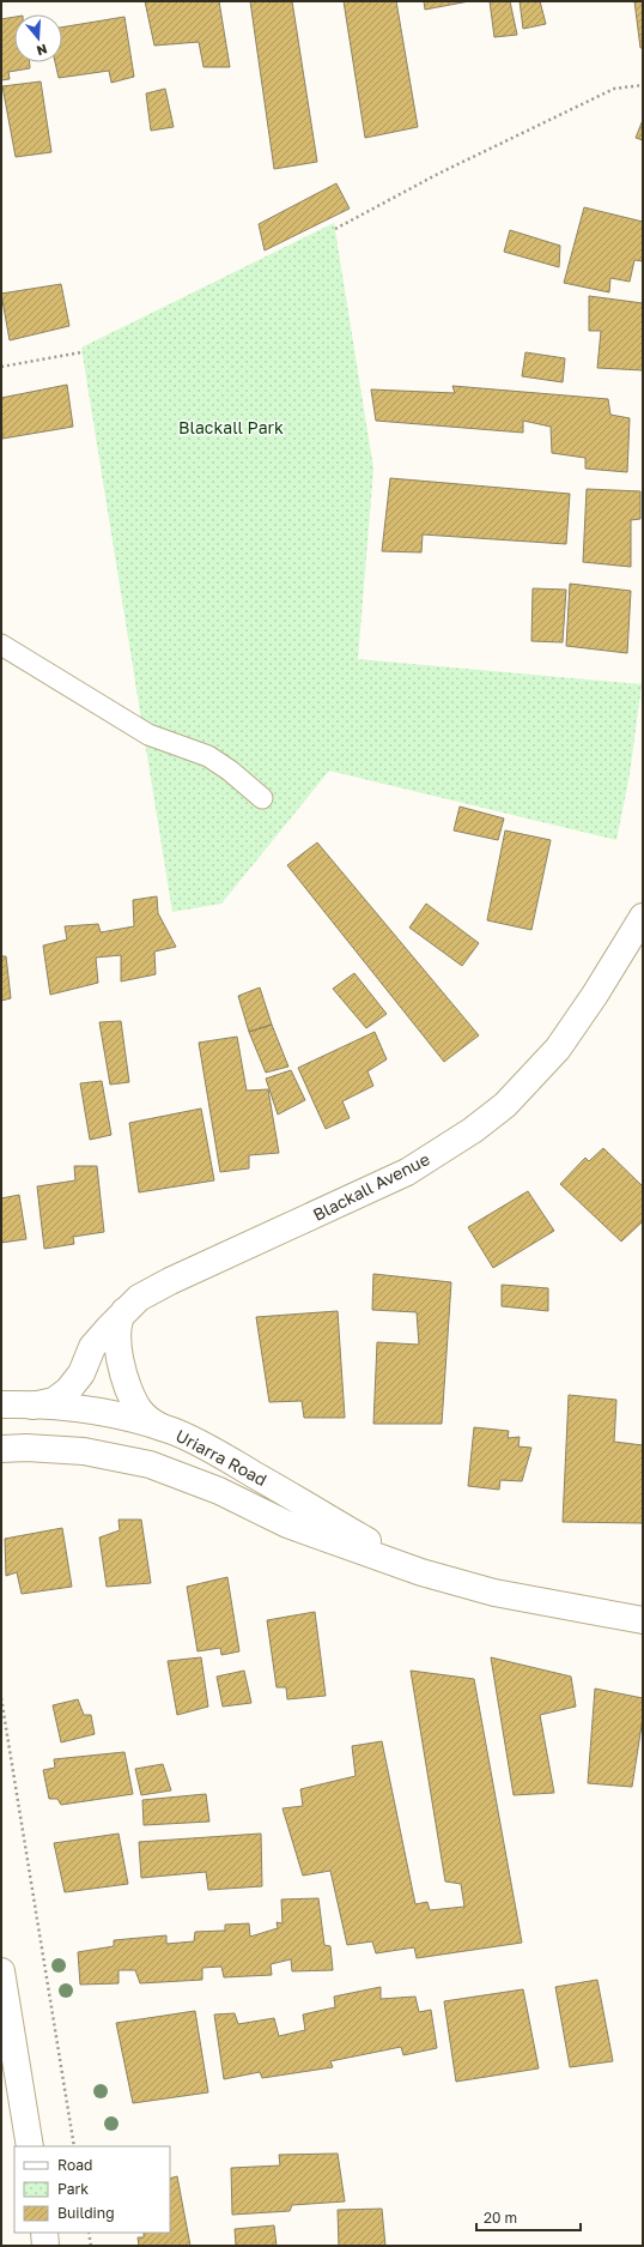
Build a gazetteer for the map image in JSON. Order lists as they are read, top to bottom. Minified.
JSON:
{"streets":{"street":["Blackall Avenue","Uriarra Road"]},"crossings":[["Blackall Avenue","Uriarra Road"]],"parks":["Blackall Park"],"legend":["Road","Park","Building"],"scale_bar":"20 m","north":"bottom"}
